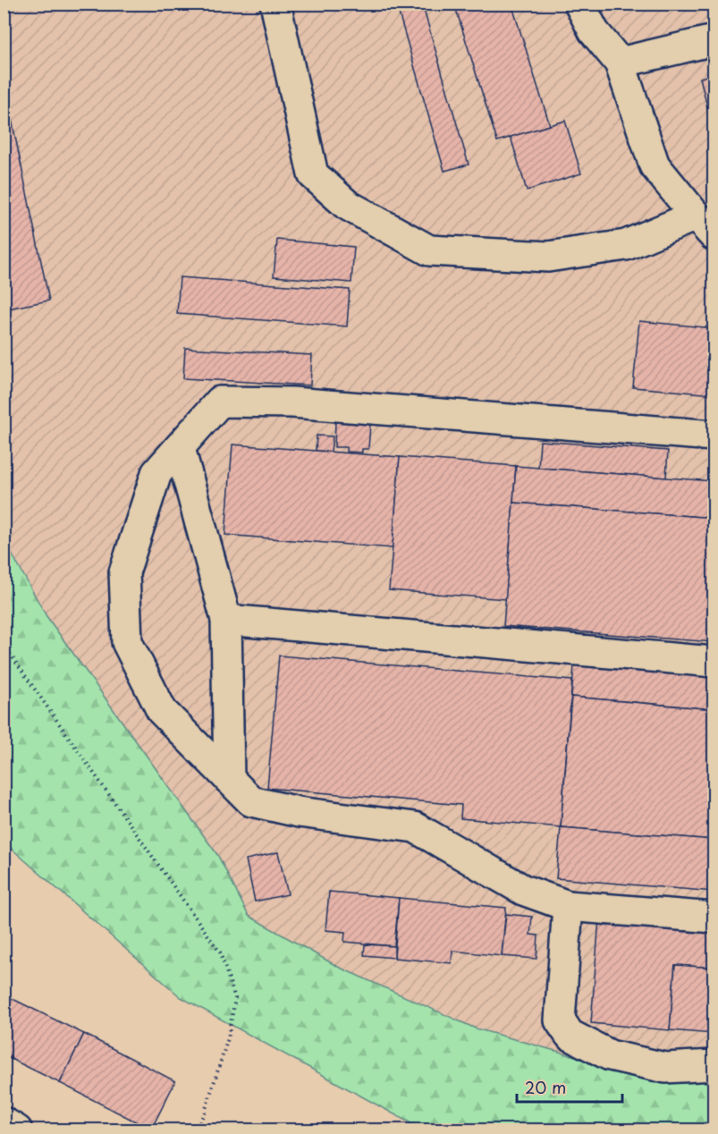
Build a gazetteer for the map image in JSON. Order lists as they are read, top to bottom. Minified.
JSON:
{"scale_bar":"20 m"}
